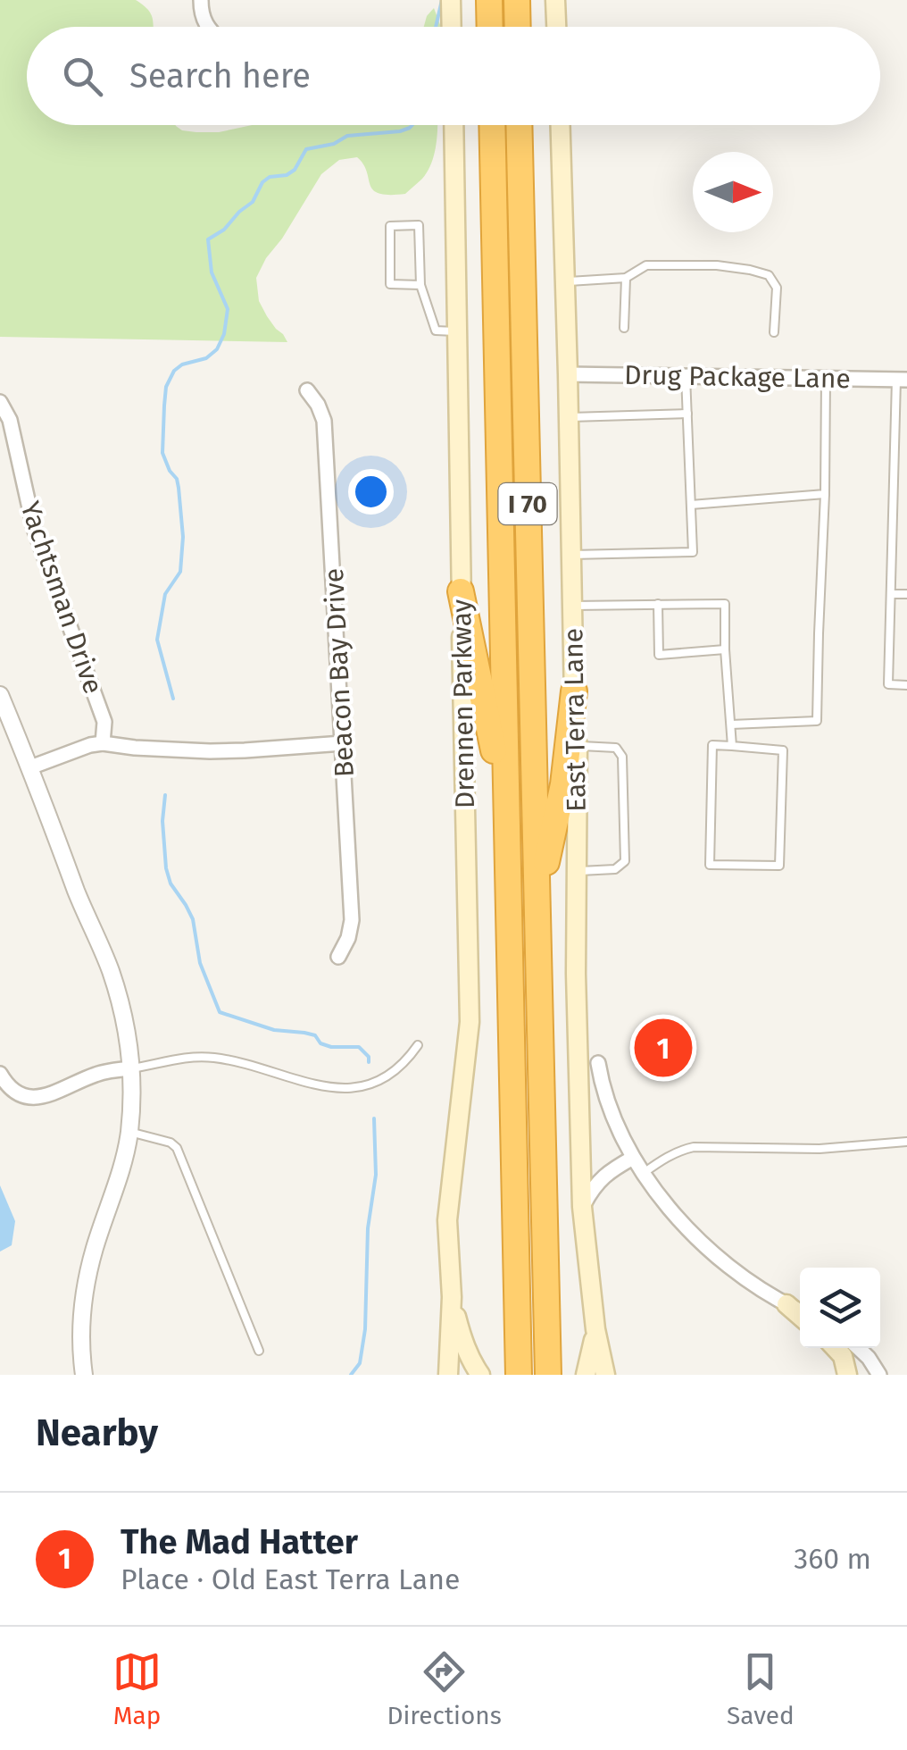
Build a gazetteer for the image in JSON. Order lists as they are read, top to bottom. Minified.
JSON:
{"streets":{"highway":["I 70"],"main road":["Drennen Parkway","East Terra Lane"],"street":["Drug Package Lane","Yachtsman Drive","Beacon Bay Drive"]},"crossings":[["Drug Package Lane","East Terra Lane"]],"north":"right","page":{"search":"Search here","pins":"1","heading":"Nearby","list":[{"mark":"1","name":"The Mad Hatter","note":"Place · Old East Terra Lane","value":"360 m"}],"nav":["Map","Directions","Saved"]}}
